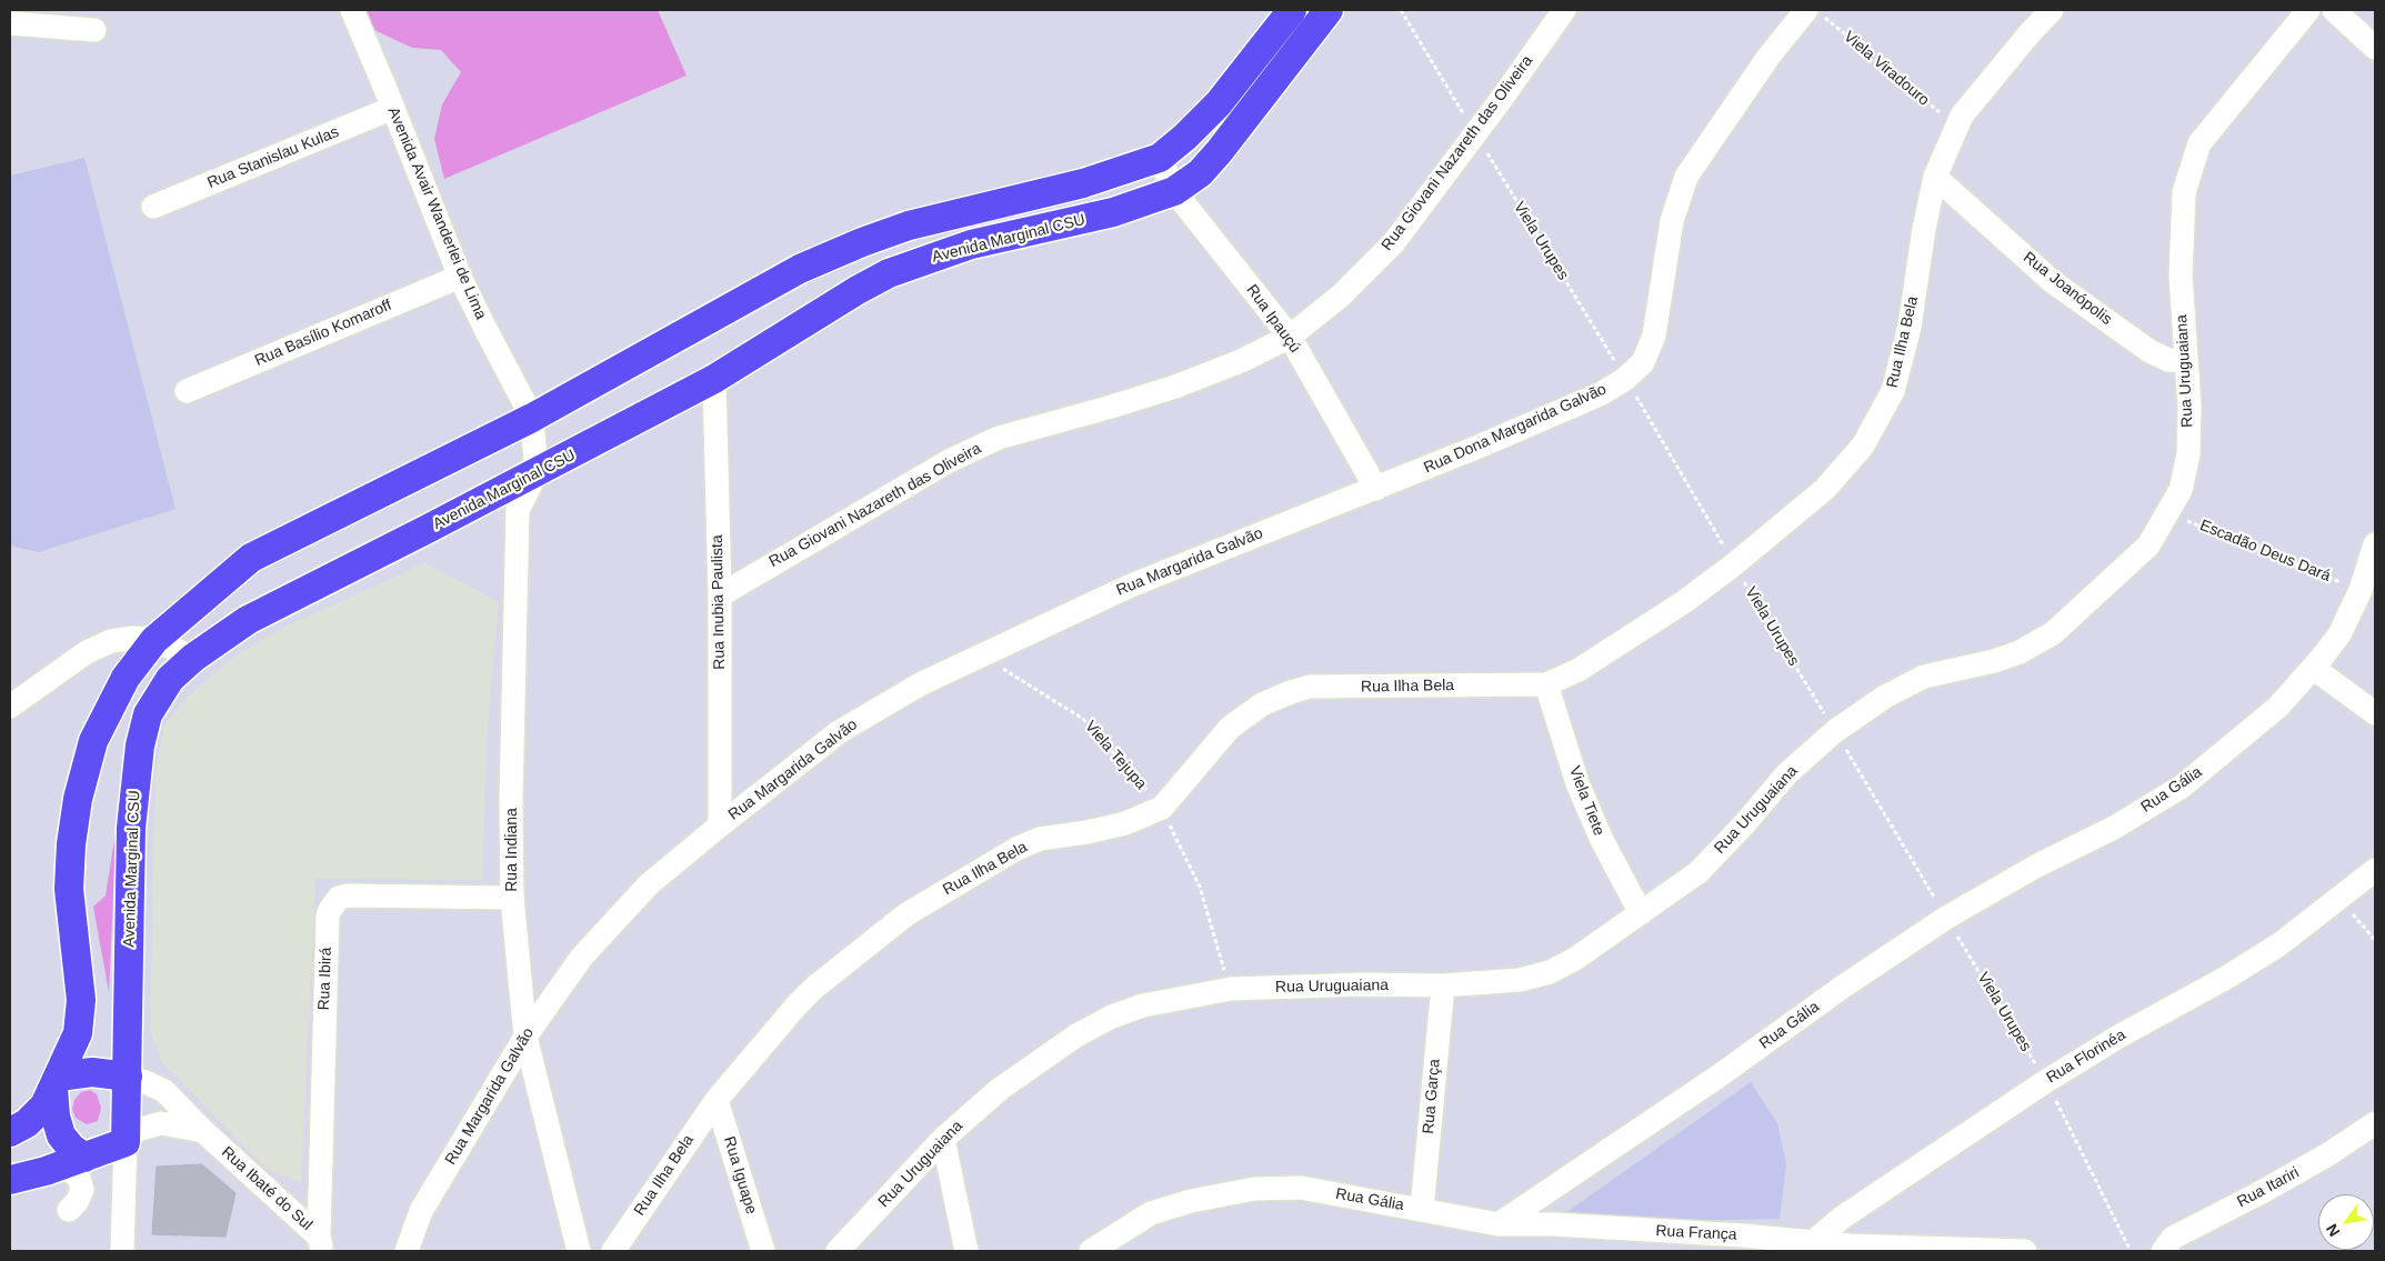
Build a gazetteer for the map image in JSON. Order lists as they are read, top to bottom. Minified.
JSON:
{"streets":{"main road":["Avenida Marginal CSU"],"street":["Rua Giovani Nazareth das Oliveira","Rua Stanislau Kulas","Avenida Avair Wanderlei de Lima","Rua Joanópolis","Rua Ipauçú","Rua Basílio Komaroff","Rua Ilha Bela","Rua Uruguaiana","Rua Dona Margarida Galvão","Rua Margarida Galvão","Rua Inubia Paulista","Rua Gália","Viela Tiete","Rua Indiana","Rua Ibirá","Rua Florinéa","Rua Garça","Rua Iguape","Rua Itariri","Rua Ibaté do Sul","Rua França"],"path":["Viela Viradouro","Viela Urupes","Escadão Deus Dará","Viela Tejupa"]},"crossings":[["Viela Viradouro","Rua Ilha Bela"],["Viela Viradouro","Rua Dona Margarida Galvão"],["Rua Giovani Nazareth das Oliveira","Viela Urupes"],["Rua Giovani Nazareth das Oliveira","Rua Ipauçú"],["Rua Giovani Nazareth das Oliveira","Rua Inubia Paulista"],["Rua Stanislau Kulas","Avenida Avair Wanderlei de Lima"],["Avenida Avair Wanderlei de Lima","Avenida Marginal CSU"],["Avenida Avair Wanderlei de Lima","Rua Basílio Komaroff"],["Avenida Avair Wanderlei de Lima","Rua Indiana"],["Avenida Marginal CSU","Rua Ipauçú"],["Avenida Marginal CSU","Rua Inubia Paulista"],["Avenida Marginal CSU","Rua Indiana"],["Avenida Marginal CSU","Rua Ibaté do Sul"],["Viela Urupes","Rua Ilha Bela"],["Viela Urupes","Rua Uruguaiana"],["Viela Urupes","Rua Dona Margarida Galvão"],["Viela Urupes","Rua Gália"],["Viela Urupes","Rua Florinéa"],["Rua Joanópolis","Rua Ilha Bela"],["Rua Joanópolis","Rua Uruguaiana"],["Rua Ipauçú","Rua Margarida Galvão"],["Rua Ilha Bela","Viela Tejupa"],["Rua Ilha Bela","Viela Tiete"],["Rua Ilha Bela","Rua Iguape"],["Rua Uruguaiana","Escadão Deus Dará"],["Rua Uruguaiana","Viela Tejupa"],["Rua Uruguaiana","Viela Tiete"],["Rua Uruguaiana","Rua Garça"],["Rua Dona Margarida Galvão","Rua Margarida Galvão"],["Escadão Deus Dará","Rua Gália"],["Rua Margarida Galvão","Rua Inubia Paulista"],["Rua Margarida Galvão","Viela Tejupa"],["Rua Margarida Galvão","Rua Indiana"],["Rua Gália","Rua Garça"],["Rua Gália","Rua França"],["Rua Indiana","Rua Ibirá"],["Rua Ibirá","Rua Ibaté do Sul"],["Rua Florinéa","Rua França"]],"north":"bottom left"}
